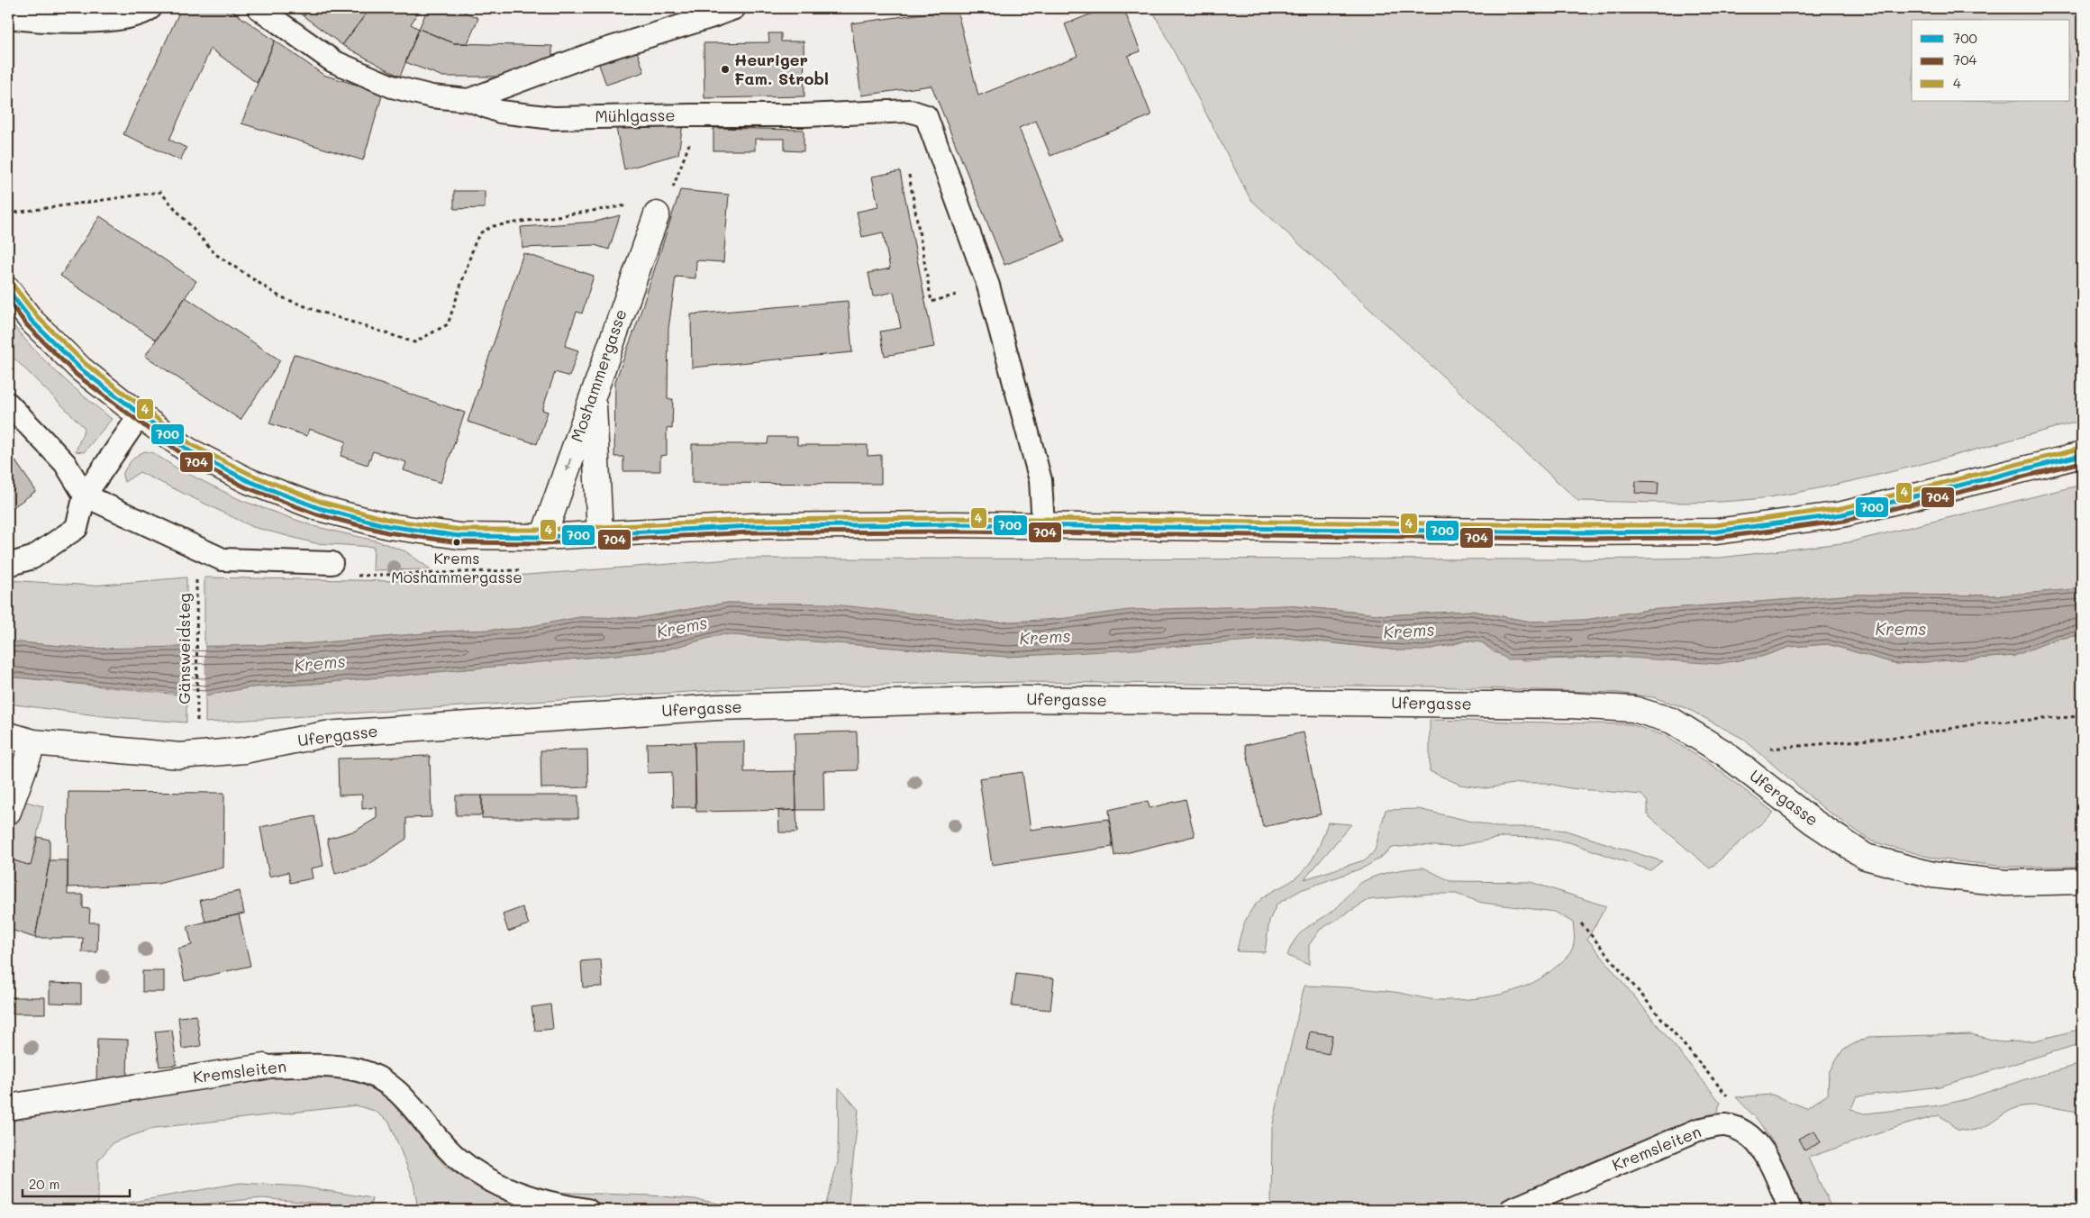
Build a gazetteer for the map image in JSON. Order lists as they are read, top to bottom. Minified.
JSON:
{"streets":{"street":["Moshammergasse","Ufergasse","Kremsleiten"],"lane":["Mühlgasse"],"path":["Gänsweidsteg"]},"water":["Krems"],"places":["Heuriger Fam. Strobl","Krems Moshammergasse"],"lines":["transit line 4","transit line 700","transit line 704"],"legend":["700","704","4"],"scale_bar":"20 m"}
